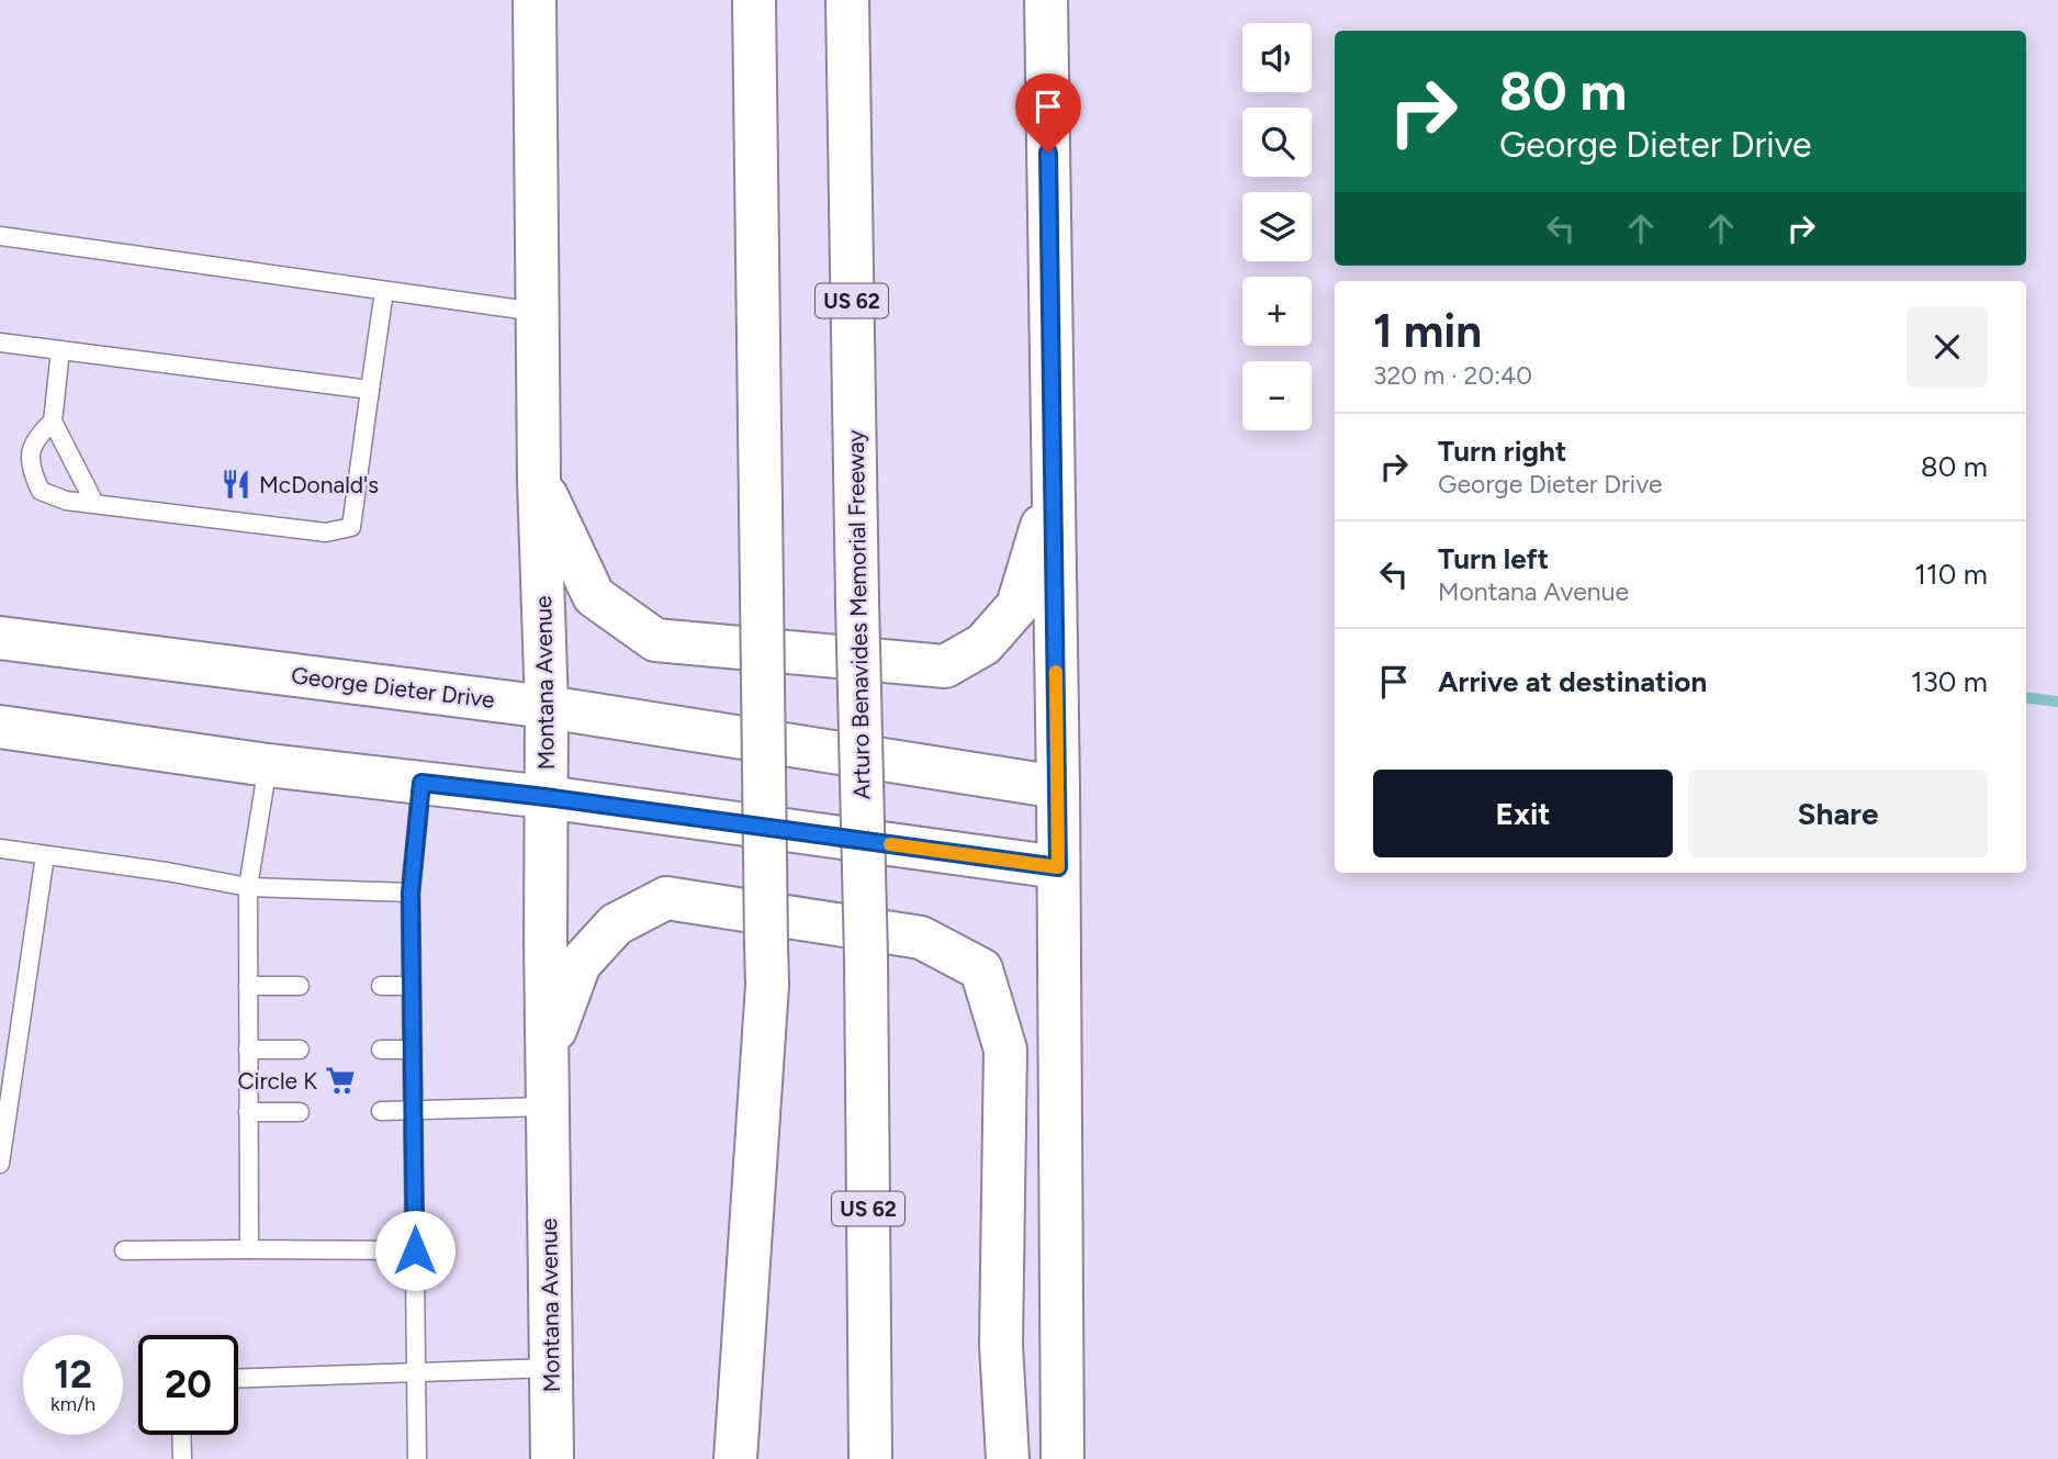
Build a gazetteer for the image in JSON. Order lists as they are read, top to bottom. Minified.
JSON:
{"streets":{"main road":["US 62","Arturo Benavides Memorial Freeway","Montana Avenue","George Dieter Drive"]},"crossings":[["Montana Avenue","George Dieter Drive"]],"places":{"restaurant":["McDonald's"],"supermarket":["Circle K"]},"page":{"map_buttons":["+","−"],"turn":["80 m","George Dieter Drive"],"heading":["1 min","320 m · 20:40"],"list":[{"name":"Turn right","note":"George Dieter Drive","value":"80 m"},{"name":"Turn left","note":"Montana Avenue","value":"110 m"},{"name":"Arrive at destination","value":"130 m"}],"buttons":["Exit","Share"],"speed":"12 km/h","limit":"20"}}
